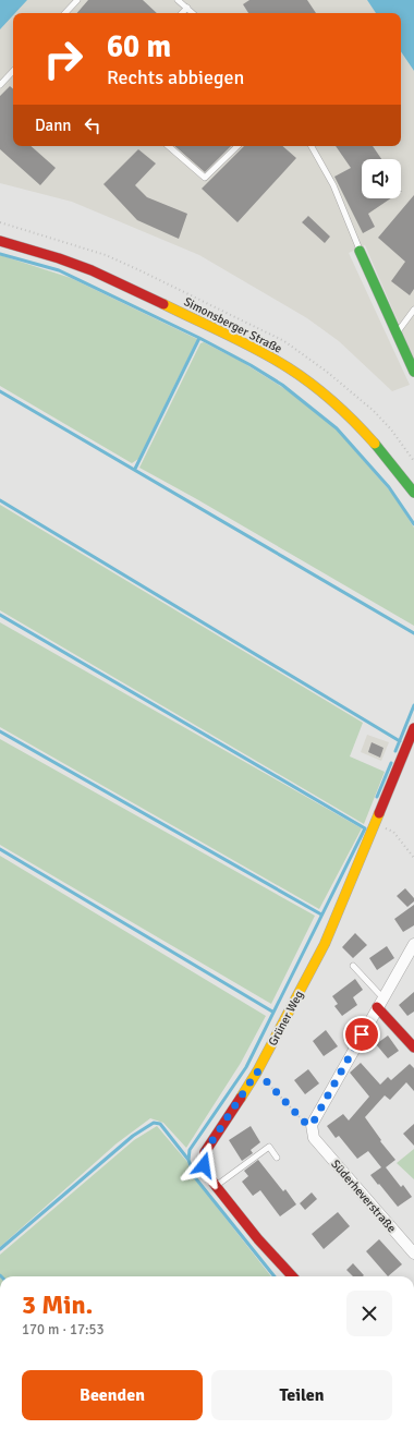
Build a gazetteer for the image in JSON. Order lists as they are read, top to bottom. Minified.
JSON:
{"streets":{"street":["Simonsberger Straße","Grüner Weg","Süderheverstraße"]},"page":{"turn":["60 m","Rechts abbiegen"],"then":"Dann","heading":["3 Min.","170 m · 17:53"],"buttons":["Beenden","Teilen"]}}
